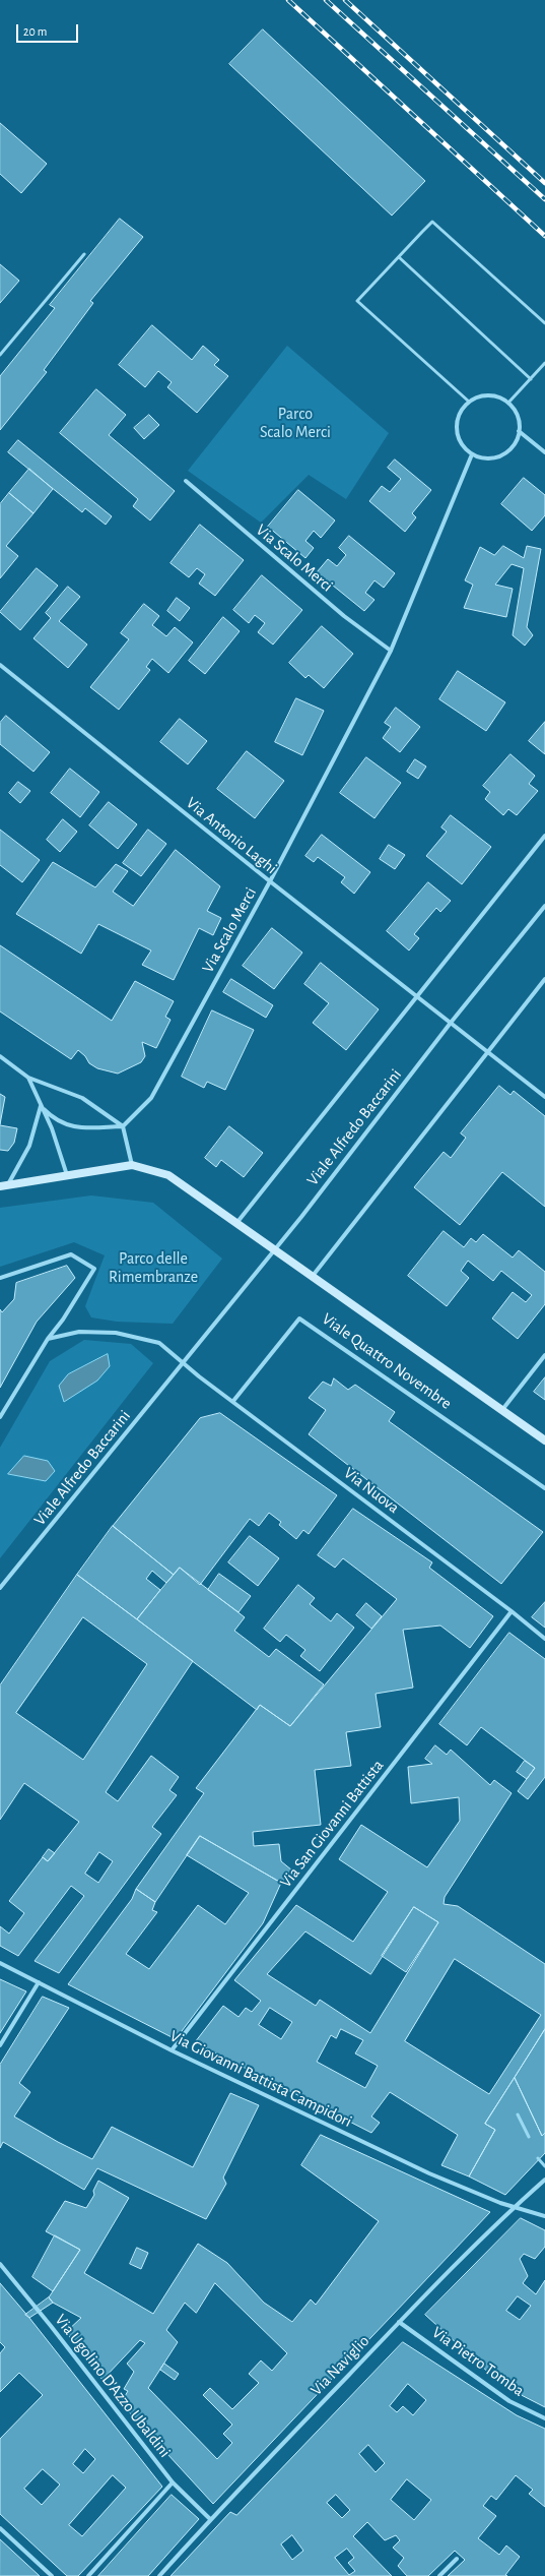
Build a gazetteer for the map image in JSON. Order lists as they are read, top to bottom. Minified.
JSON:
{"streets":{"main road":["Viale Quattro Novembre"],"street":["Via Scalo Merci","Via Antonio Laghi","Viale Alfredo Baccarini","Via Nuova","Via San Giovanni Battista","Via Giovanni Battista Campidori","Via Pietro Tomba","Via Naviglio","Via Ugolino D'Azzo Ubaldini"]},"crossings":[["Via Scalo Merci","Via Antonio Laghi"],["Via Antonio Laghi","Viale Alfredo Baccarini"],["Viale Alfredo Baccarini","Viale Quattro Novembre"],["Viale Alfredo Baccarini","Via Nuova"],["Viale Quattro Novembre","Via Nuova"],["Via Nuova","Via San Giovanni Battista"],["Via San Giovanni Battista","Via Giovanni Battista Campidori"],["Via Giovanni Battista Campidori","Via Naviglio"],["Via Pietro Tomba","Via Naviglio"],["Via Naviglio","Via Ugolino D'Azzo Ubaldini"]],"parks":["Parco Scalo Merci","Parco delle Rimembranze"],"scale_bar":"20 m"}
